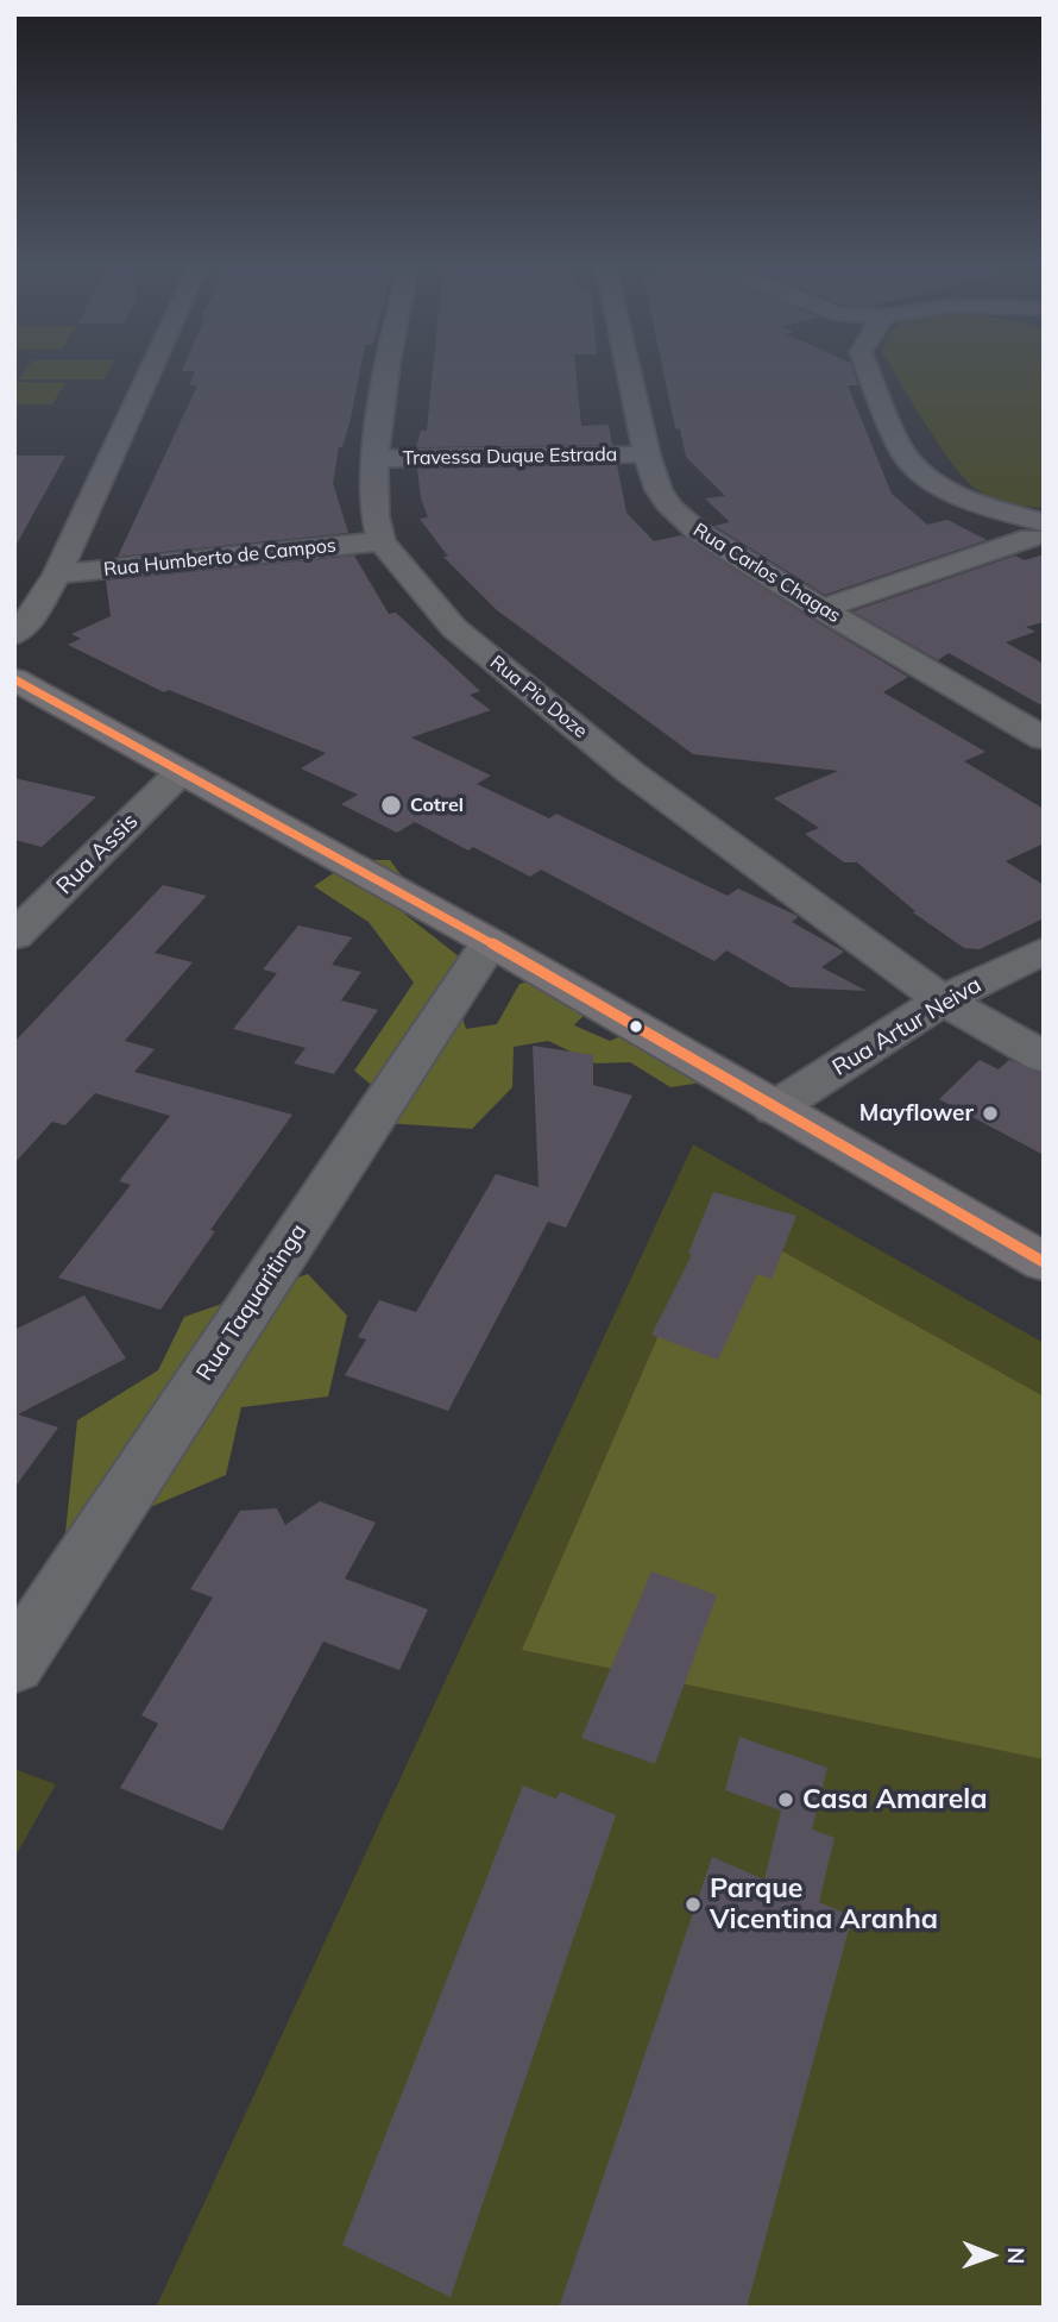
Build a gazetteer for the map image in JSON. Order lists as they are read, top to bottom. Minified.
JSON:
{"streets":{"street":["Travessa Duque Estrada","Rua Humberto de Campos","Rua Carlos Chagas","Rua Pio Doze","Rua Assis","Rua Artur Neiva","Rua Taquaritinga"]},"crossings":[["Travessa Duque Estrada","Rua Carlos Chagas"],["Travessa Duque Estrada","Rua Pio Doze"],["Rua Humberto de Campos","Rua Pio Doze"],["Rua Pio Doze","Rua Artur Neiva"]],"places":["Cotrel","Mayflower","Casa Amarela","Parque Vicentina Aranha"],"north":"right"}
